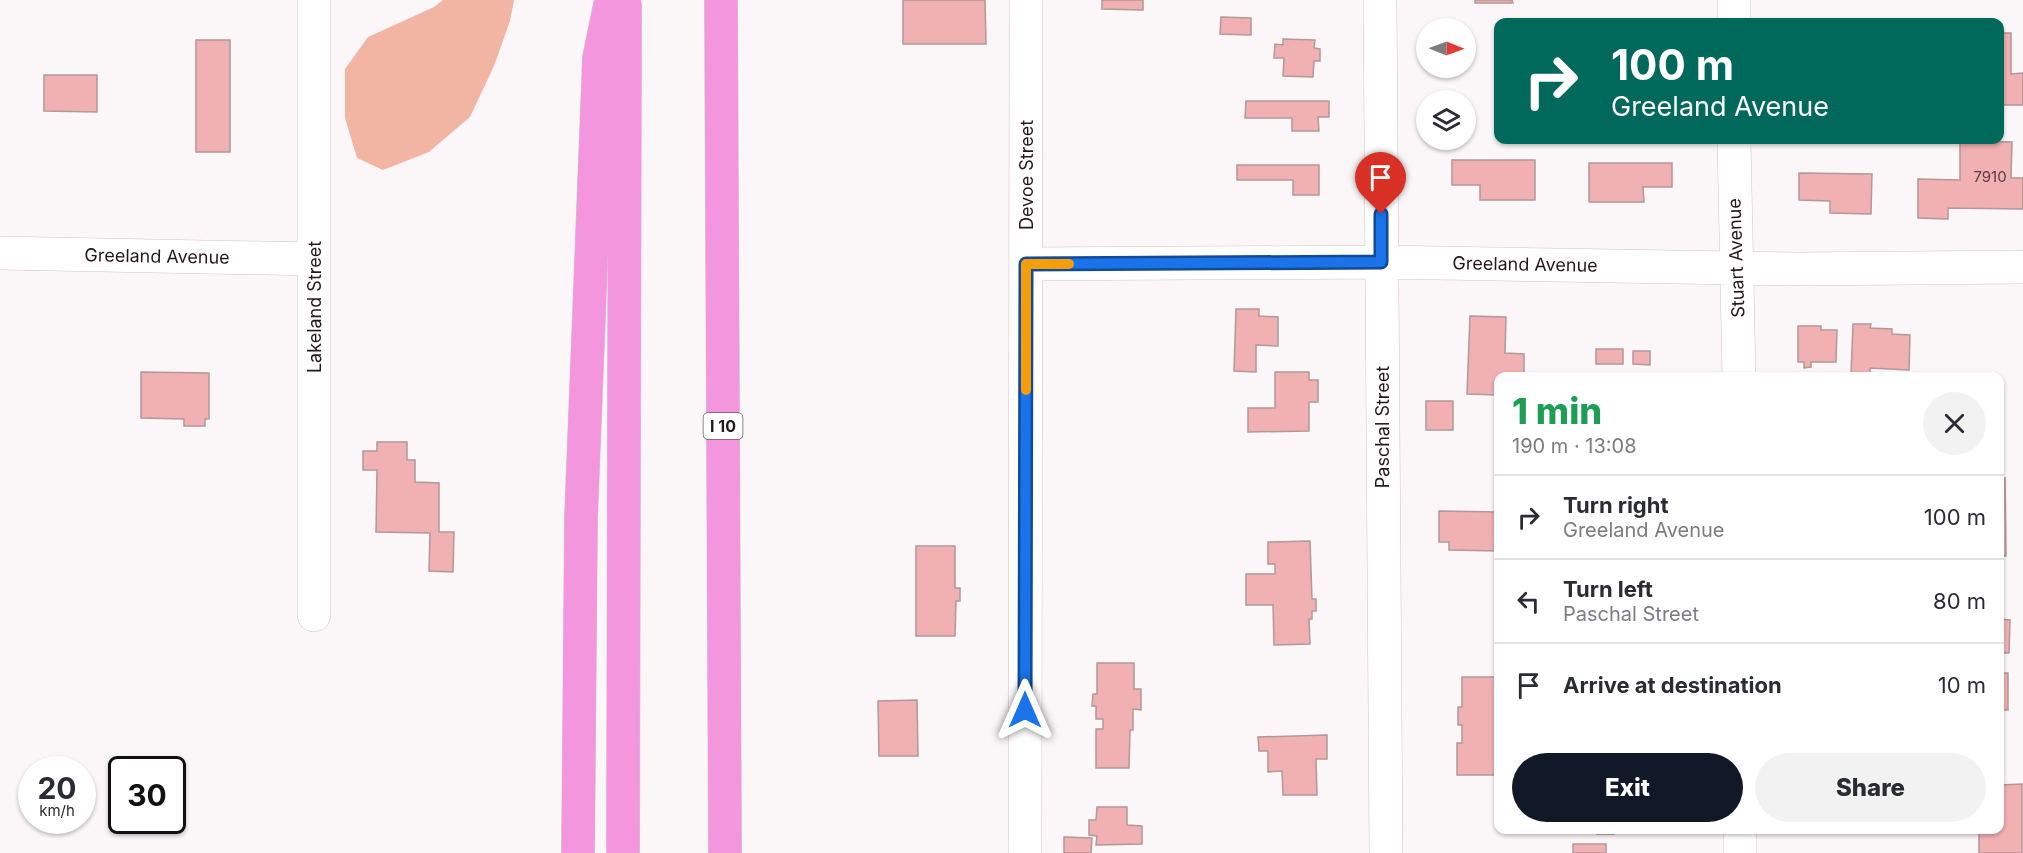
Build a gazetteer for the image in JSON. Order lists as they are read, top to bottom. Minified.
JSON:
{"streets":{"highway":["I 10"],"street":["Devoe Street","Greeland Avenue","Stuart Avenue","Lakeland Street","Paschal Street"]},"crossings":[["Devoe Street","Greeland Avenue"],["Greeland Avenue","Stuart Avenue"],["Greeland Avenue","Lakeland Street"],["Greeland Avenue","Paschal Street"]],"house_numbers":["7910"],"north":"right","page":{"turn":["100 m","Greeland Avenue"],"heading":["1 min","190 m · 13:08"],"list":[{"name":"Turn right","note":"Greeland Avenue","value":"100 m"},{"name":"Turn left","note":"Paschal Street","value":"80 m"},{"name":"Arrive at destination","value":"10 m"}],"buttons":["Exit","Share"],"speed":"20 km/h","limit":"30"}}
